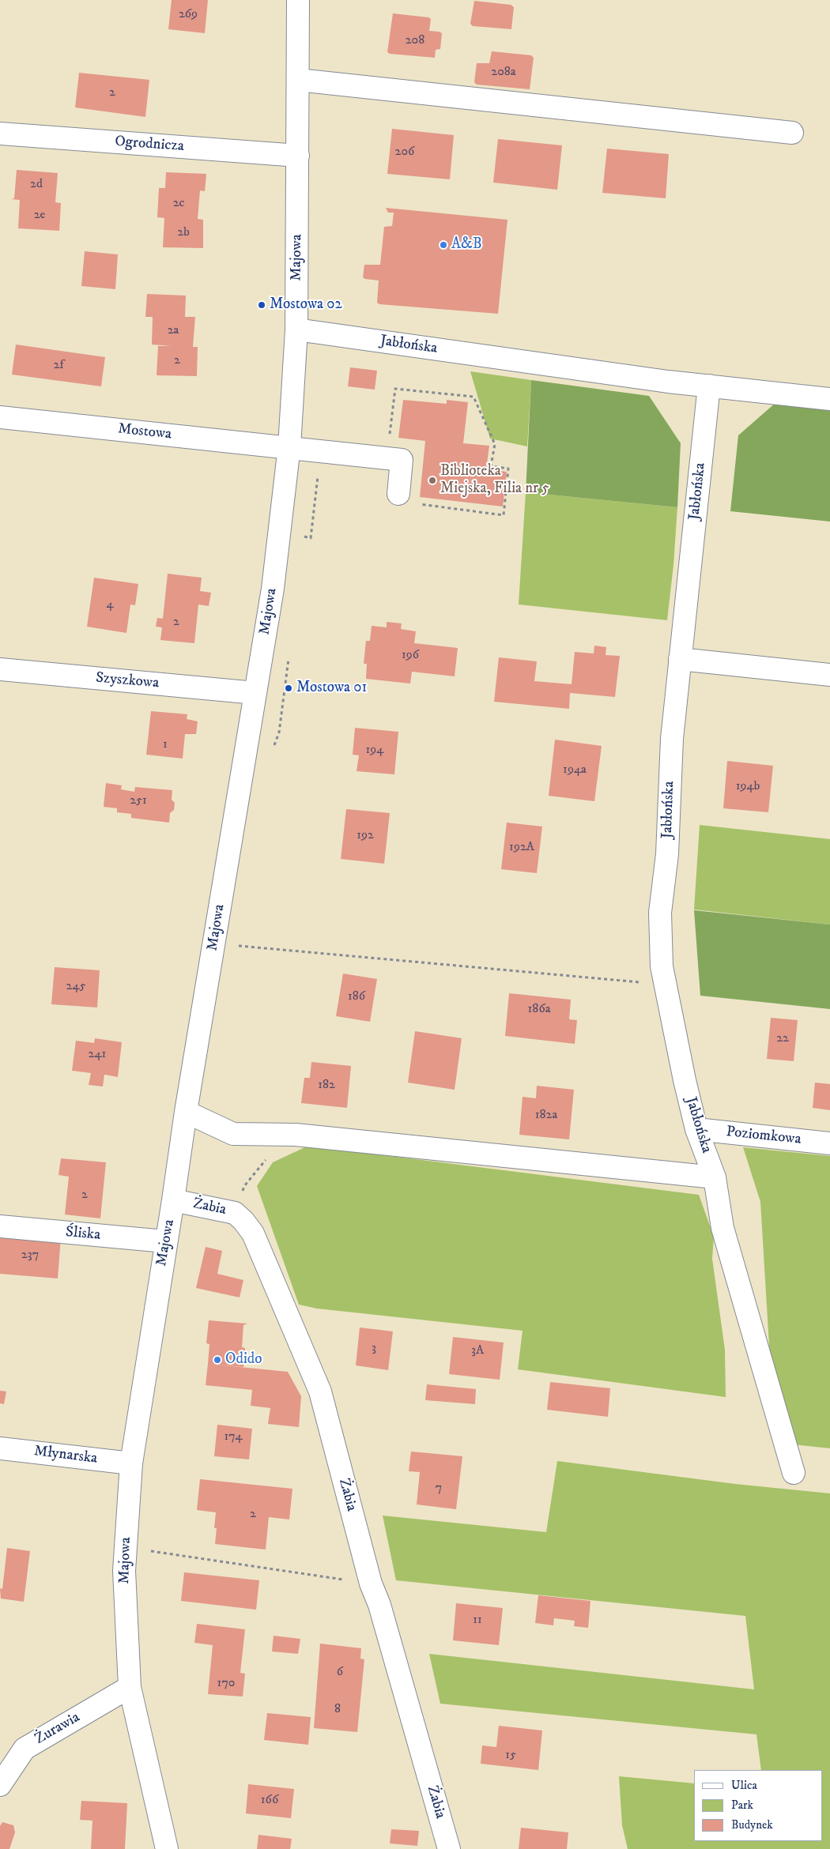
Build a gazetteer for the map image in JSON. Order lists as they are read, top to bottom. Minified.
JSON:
{"streets":{"street":["Ogrodnicza","Majowa","Jabłońska","Mostowa","Szyszkowa","Poziomkowa","Żabia","Śliska","Młynarska","Żurawia"]},"crossings":[["Ogrodnicza","Majowa"],["Majowa","Jabłońska"],["Majowa","Mostowa"],["Majowa","Szyszkowa"],["Majowa","Żabia"],["Majowa","Śliska"],["Majowa","Młynarska"],["Majowa","Żurawia"],["Jabłońska","Poziomkowa"]],"places":["A&B","Mostowa 02","Biblioteka Miejska, Filia nr 5","Mostowa 01","Odido"],"house_numbers":["269","208","208a","2","206","2d","2c","2e","2b","2a","2","2f","4","2","196","1","194","194a","194b","251","192","192A","245","186","186a","22","241","182","182a","2","237","3","3A","174","7","2","11","6","170","8","15","166"],"legend":["Ulica","Park","Budynek"]}
